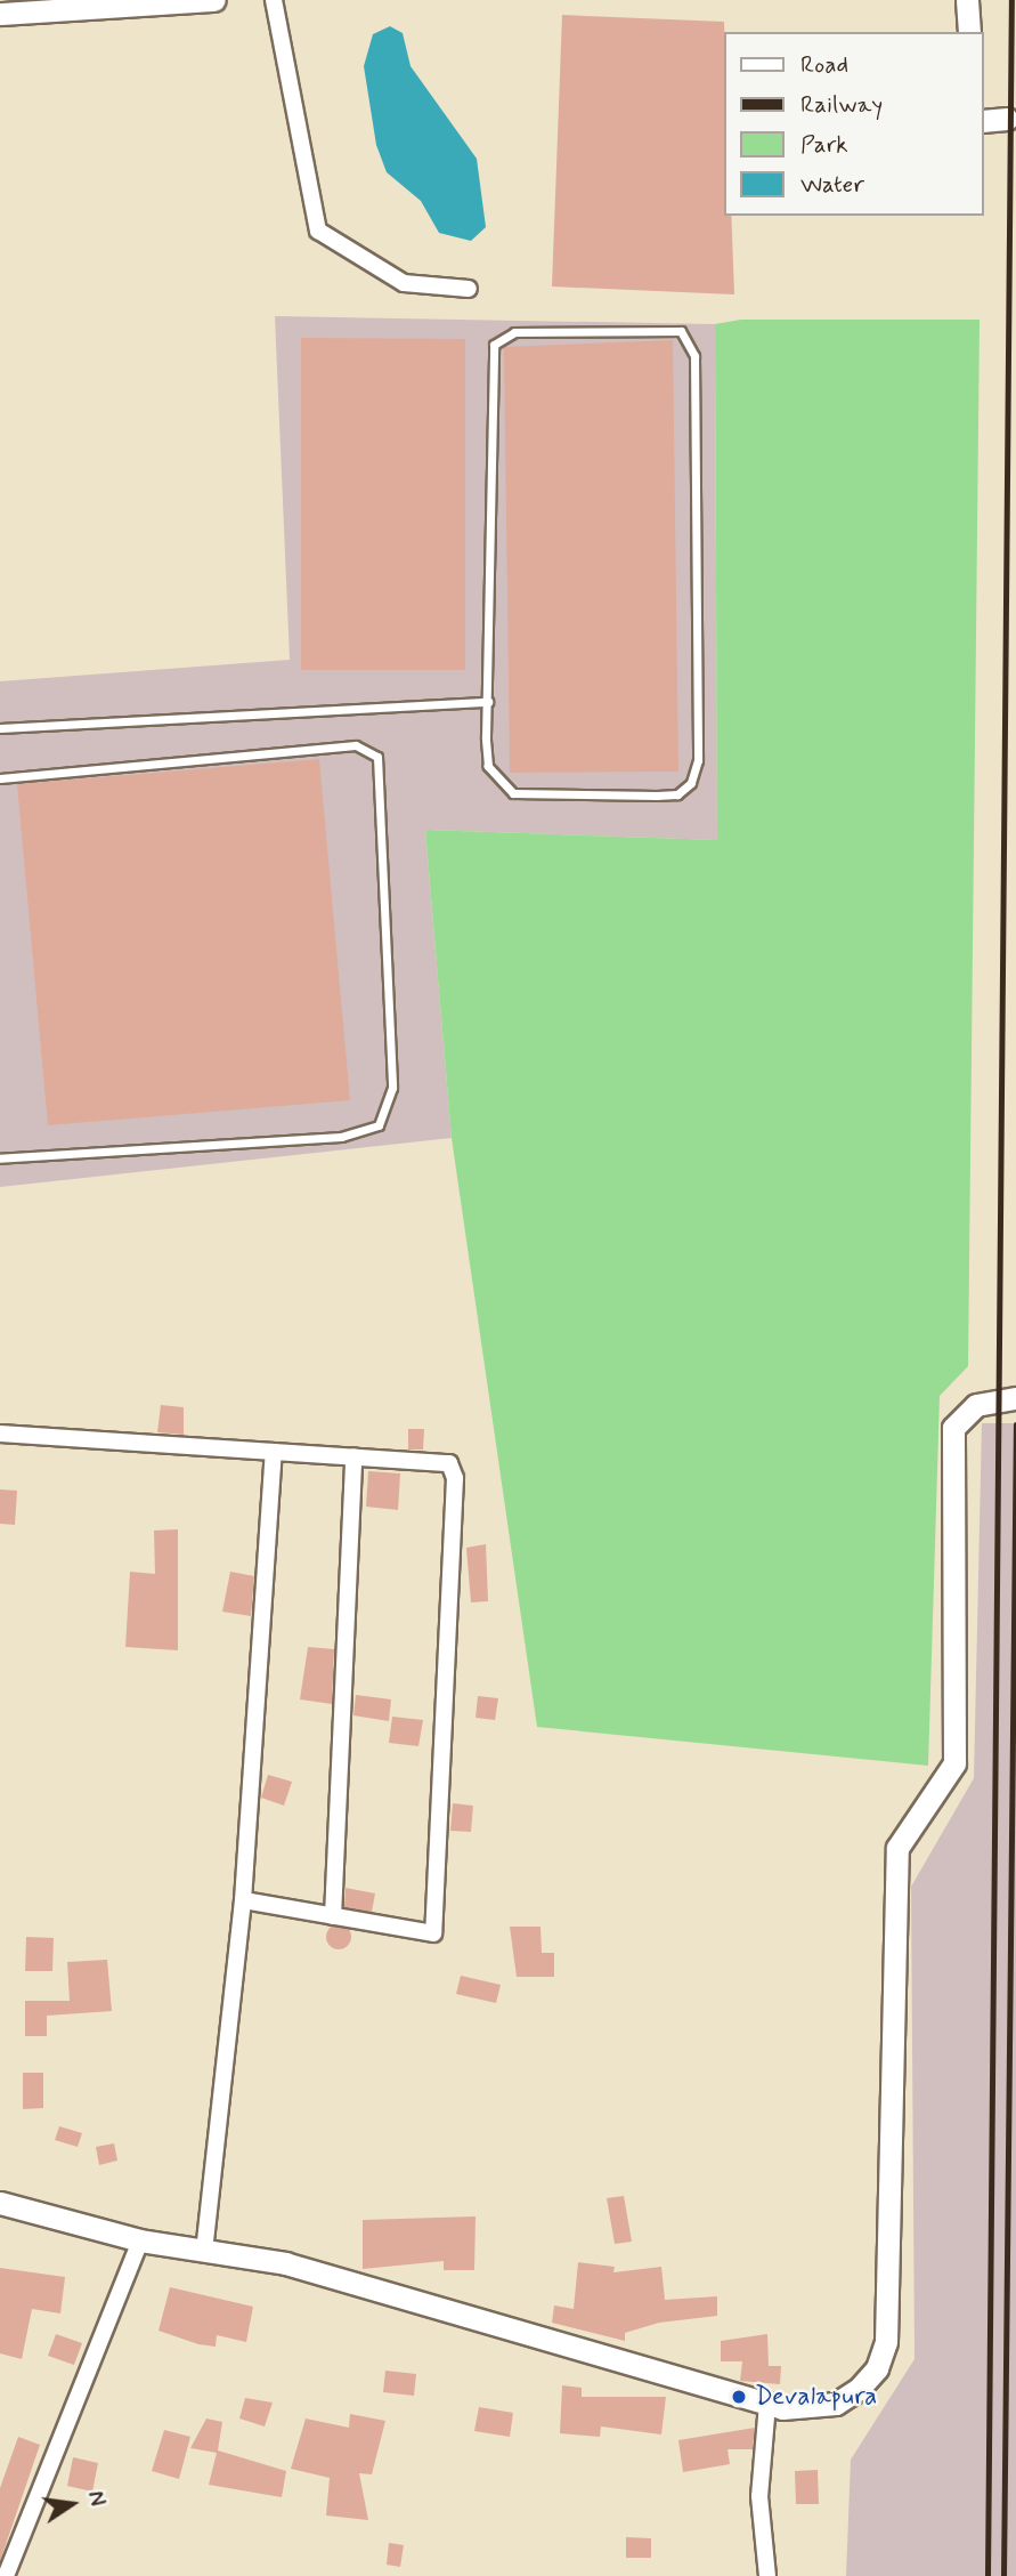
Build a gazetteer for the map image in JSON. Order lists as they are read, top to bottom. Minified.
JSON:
{"places":["Devalapura"],"legend":["Road","Railway","Park","Water"],"north":"right"}
